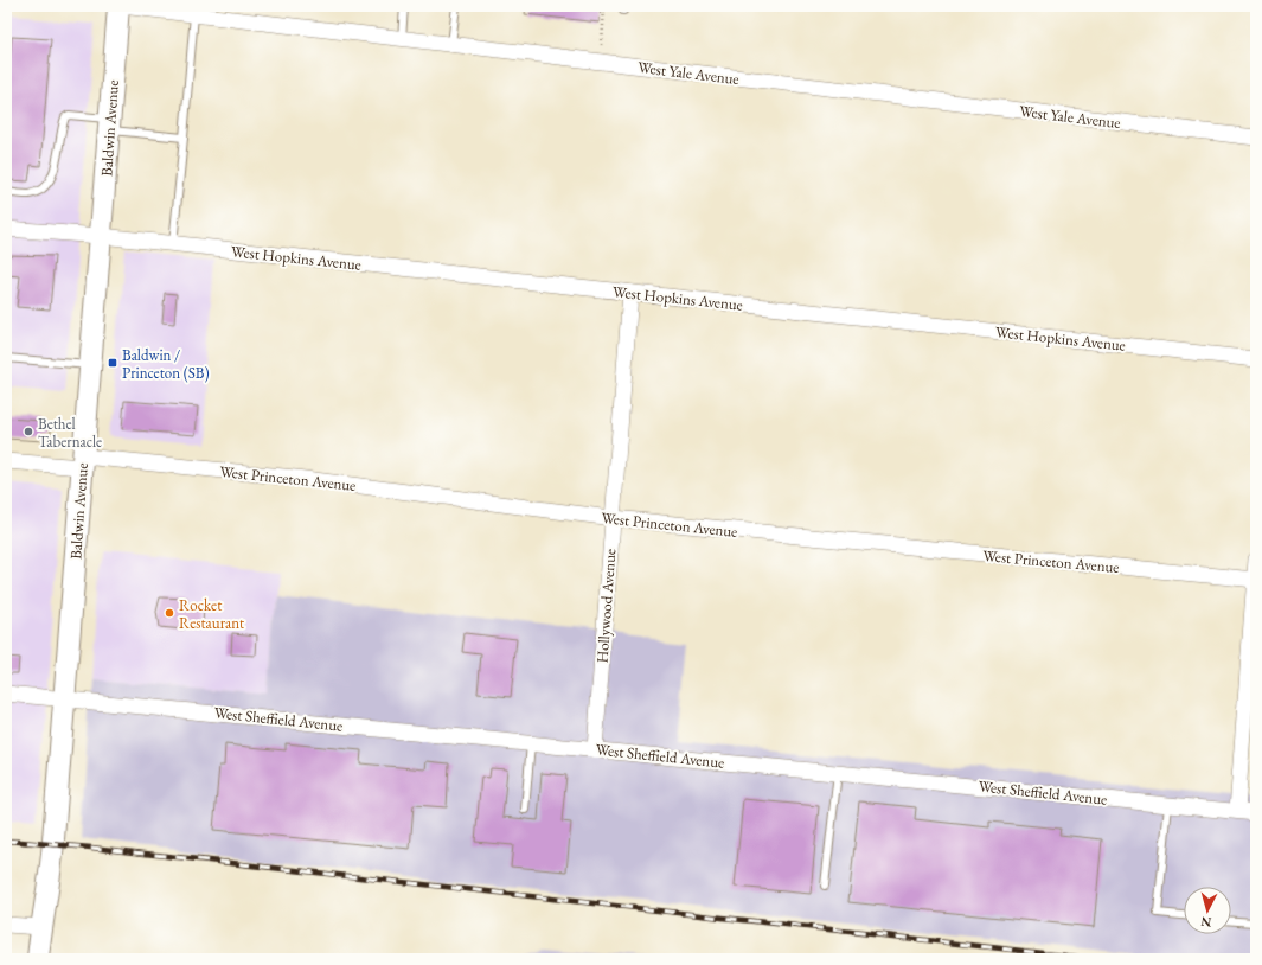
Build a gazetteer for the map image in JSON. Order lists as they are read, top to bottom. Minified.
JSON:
{"streets":{"main road":["Baldwin Avenue"],"street":["West Yale Avenue","West Hopkins Avenue","West Princeton Avenue","Hollywood Avenue","West Sheffield Avenue"]},"crossings":[["West Yale Avenue","Baldwin Avenue"],["Baldwin Avenue","West Hopkins Avenue"],["Baldwin Avenue","West Princeton Avenue"],["Baldwin Avenue","West Sheffield Avenue"],["West Hopkins Avenue","Hollywood Avenue"],["West Princeton Avenue","Hollywood Avenue"],["Hollywood Avenue","West Sheffield Avenue"]],"places":{"transit":["Baldwin / Princeton (SB)"],"other":["Bethel Tabernacle","Rocket Restaurant"]},"north":"bottom"}
